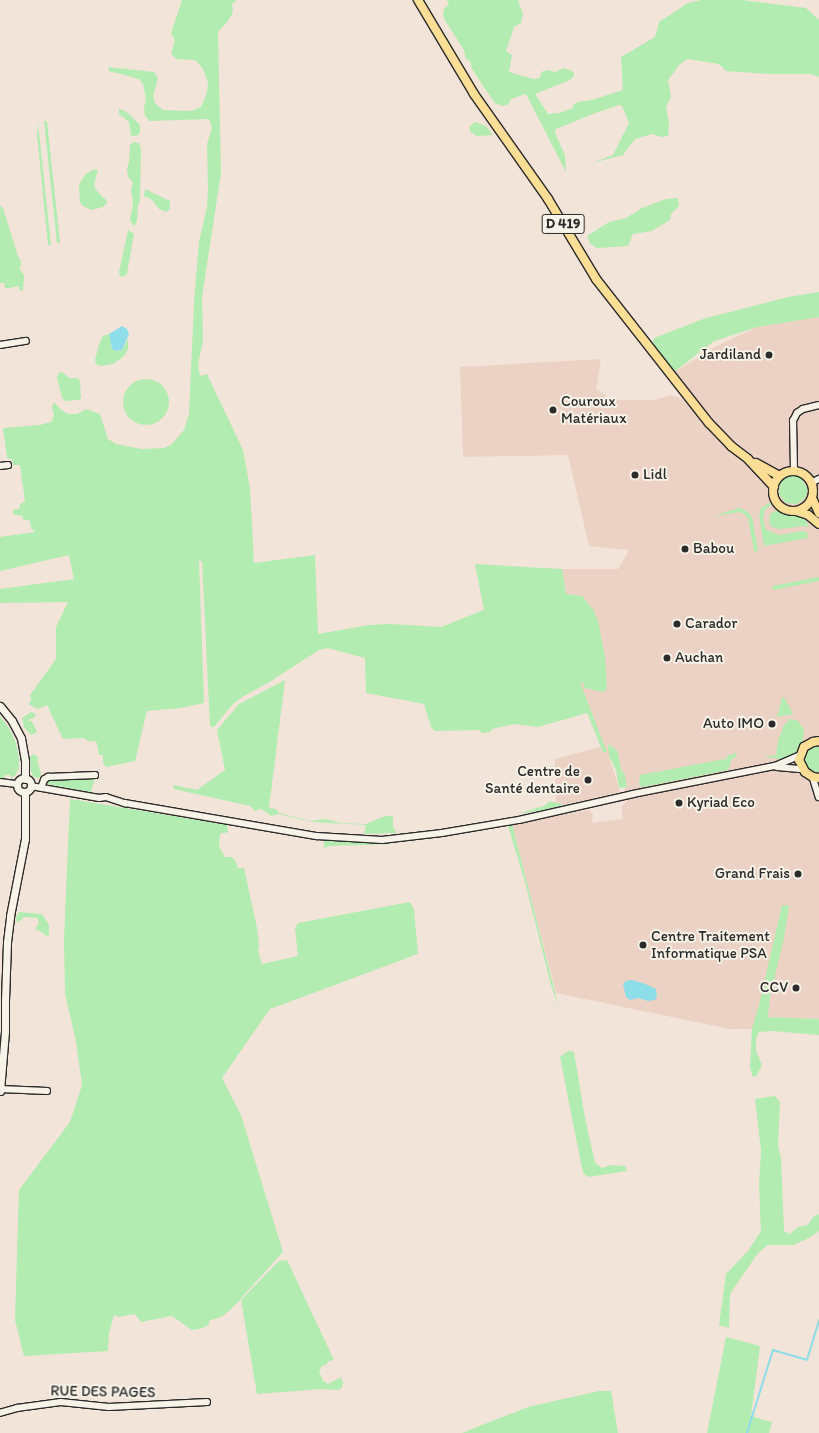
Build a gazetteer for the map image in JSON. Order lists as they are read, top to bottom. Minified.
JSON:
{"streets":{"main road":["D 419"],"street":["RUE DES PAGES"]},"places":["Jardiland","Couroux Matériaux","Lidl","Babou","Carador","Auchan","Auto IMO","Centre de Santé dentaire","Kyriad Eco","Grand Frais","Centre Traitement Informatique PSA","CCV"]}
